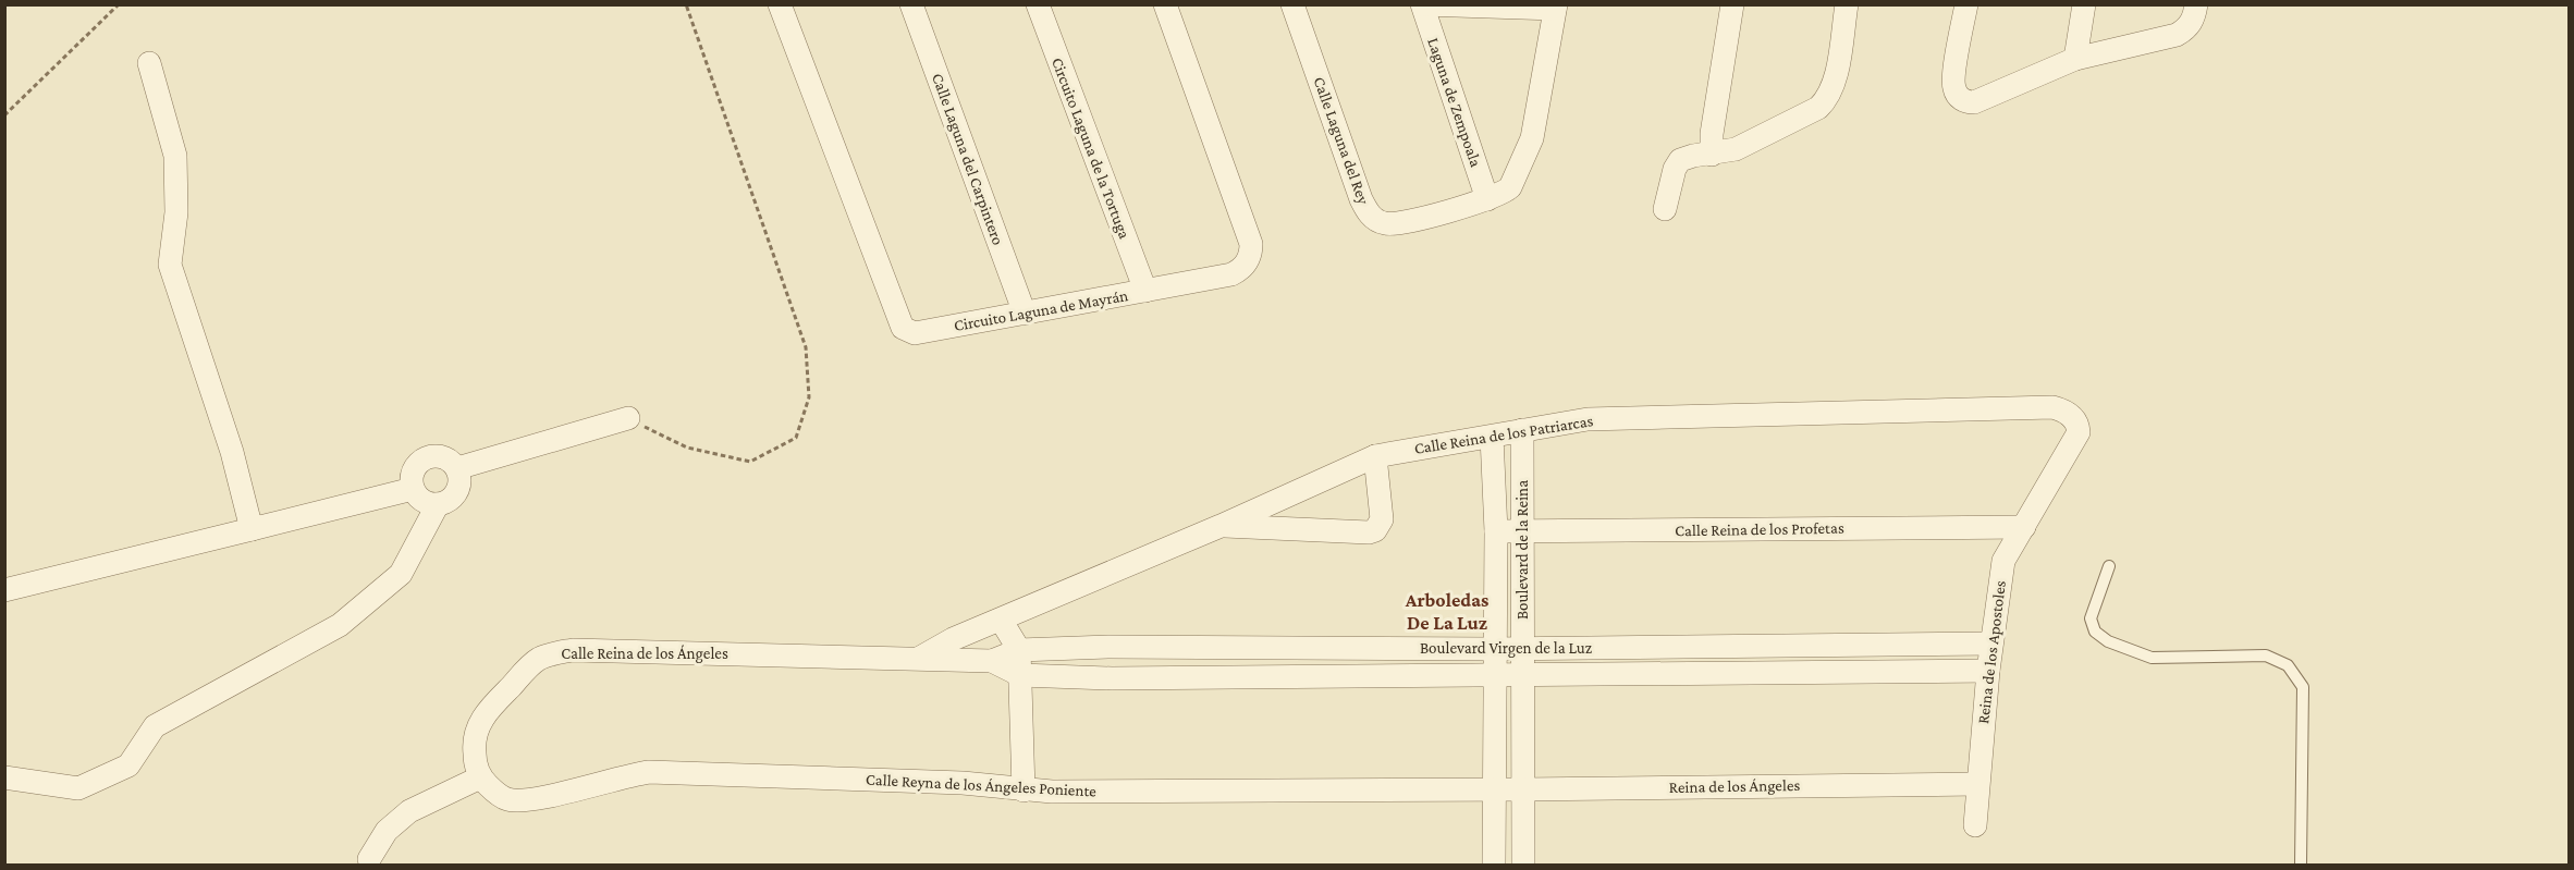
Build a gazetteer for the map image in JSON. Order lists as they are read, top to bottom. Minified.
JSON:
{"streets":{"street":["Laguna de Zempoala","Calle Laguna del Rey","Circuito Laguna de la Tortuga","Calle Laguna del Carpintero","Circuito Laguna de Mayrán","Calle Reina de los Patriarcas","Calle Reina de los Profetas","Boulevard de la Reina","Boulevard Virgen de la Luz","Reina de los Apostoles","Calle Reina de los Ángeles","Calle Reyna de los Ángeles Poniente","Reina de los Ángeles"]},"crossings":[["Laguna de Zempoala","Calle Laguna del Rey"],["Circuito Laguna de la Tortuga","Circuito Laguna de Mayrán"],["Calle Laguna del Carpintero","Circuito Laguna de Mayrán"],["Calle Reina de los Patriarcas","Boulevard de la Reina"],["Calle Reina de los Patriarcas","Reina de los Apostoles"],["Calle Reina de los Patriarcas","Calle Reina de los Ángeles"],["Calle Reina de los Profetas","Boulevard de la Reina"],["Calle Reina de los Profetas","Reina de los Apostoles"],["Boulevard de la Reina","Boulevard Virgen de la Luz"],["Boulevard de la Reina","Calle Reyna de los Ángeles Poniente"],["Boulevard de la Reina","Reina de los Ángeles"],["Boulevard Virgen de la Luz","Reina de los Apostoles"],["Boulevard Virgen de la Luz","Calle Reina de los Ángeles"],["Reina de los Apostoles","Reina de los Ángeles"],["Calle Reina de los Ángeles","Calle Reyna de los Ángeles Poniente"],["Calle Reyna de los Ángeles Poniente","Reina de los Ángeles"]],"districts":["Arboledas De La Luz"]}
